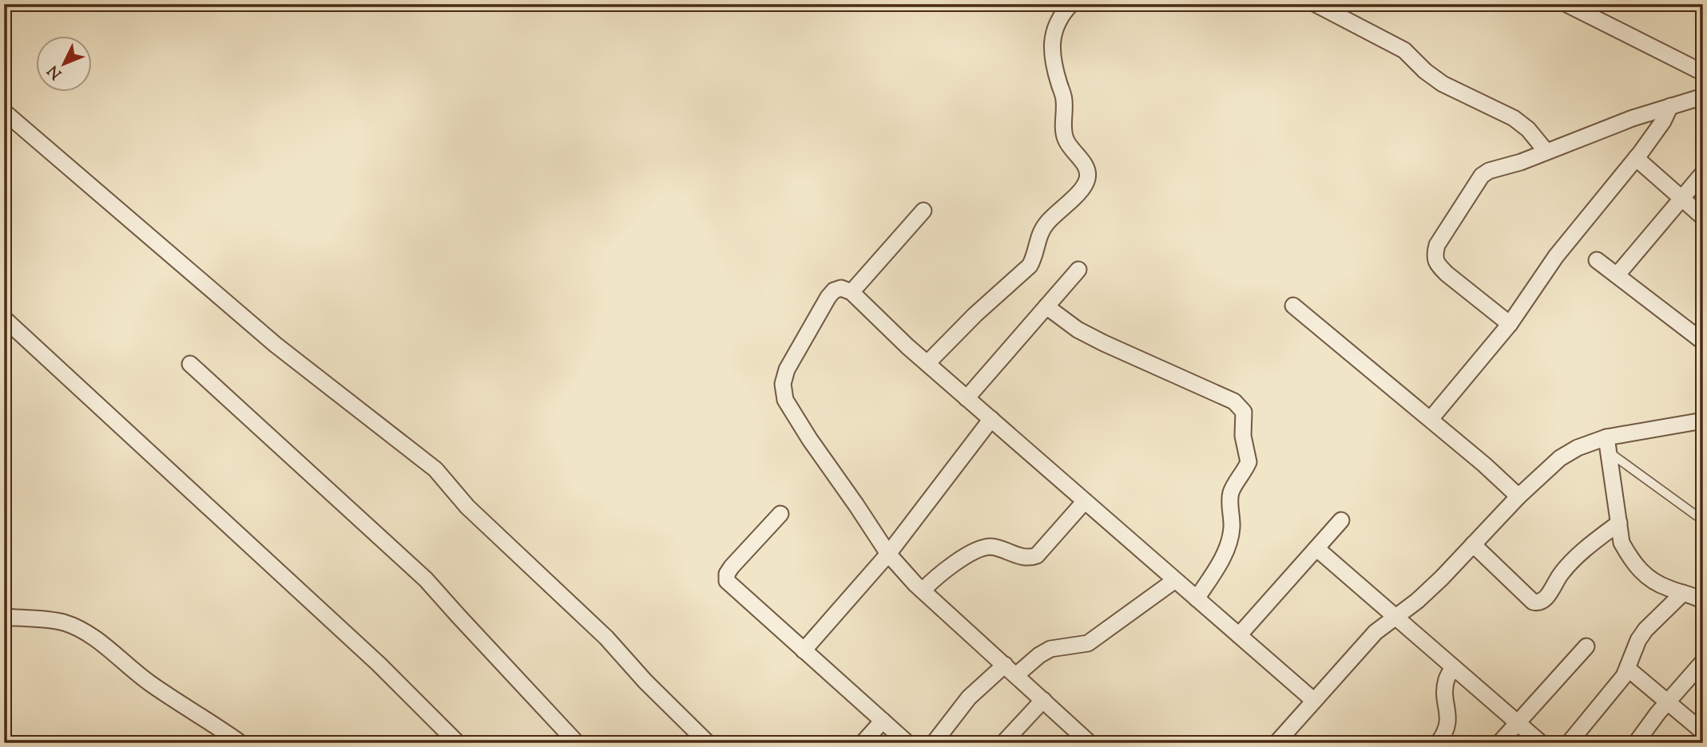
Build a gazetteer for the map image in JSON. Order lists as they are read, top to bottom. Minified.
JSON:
{"north":"bottom left"}
